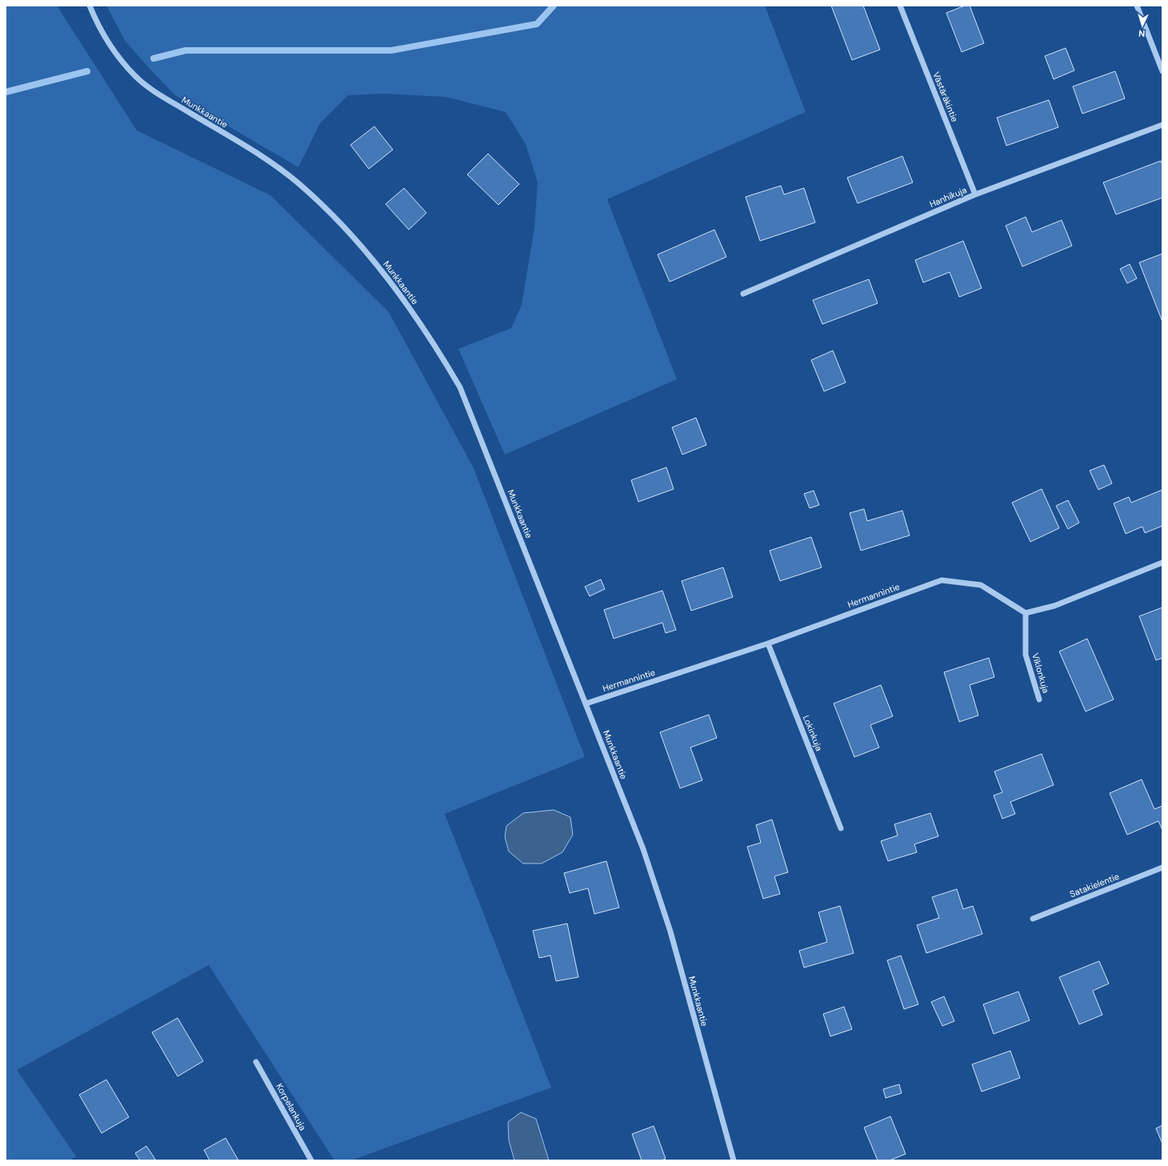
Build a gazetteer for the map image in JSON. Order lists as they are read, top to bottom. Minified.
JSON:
{"streets":{"street":["Västäräkintie","Munkkaantie","Hanhikuja","Hermannintie","Viklonkuja","Lokinkuja","Satakielentie","Korpelankuja"]},"crossings":[["Västäräkintie","Hanhikuja"],["Munkkaantie","Hermannintie"],["Hermannintie","Viklonkuja"],["Hermannintie","Lokinkuja"]],"north":"bottom"}
